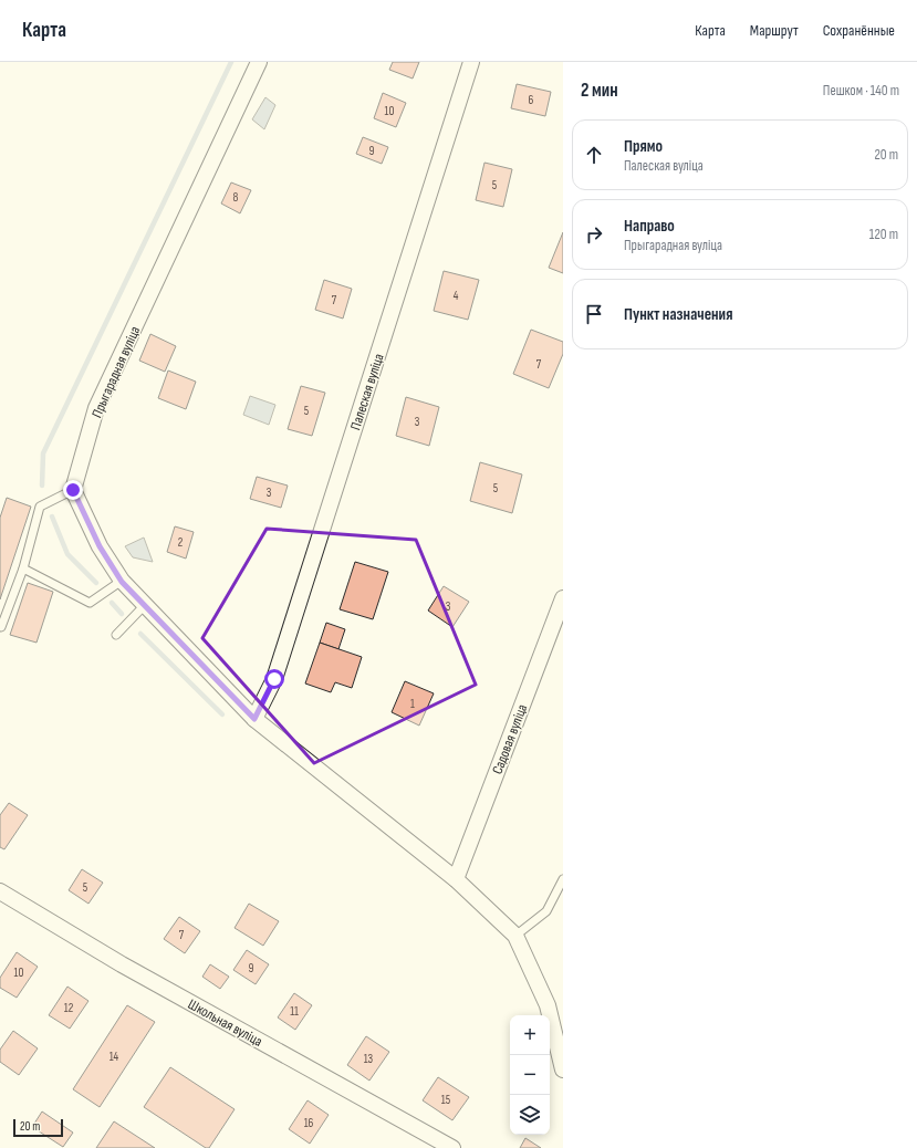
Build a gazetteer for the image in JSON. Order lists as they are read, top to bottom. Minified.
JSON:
{"streets":{"street":["Прыгарадная вуліца","Палеская вуліца","Садовая вуліца","Школьная вуліца"]},"house_numbers":["6","10","9","5","8","4","7","7","5","3","5","3","2","3","1","5","7","9","10","12","11","14","13","15","16"],"scale_bar":"20 m","page":{"header":"Карта","nav":["Карта","Маршрут","Сохранённые"],"heading":["2 мин","Пешком · 140 m"],"list":[["Прямо","Палеская вуліца","20 m"],["Направо","Прыгарадная вуліца","120 m"],"Пункт назначения"],"map_buttons":["+","−"],"scale":"20 m"}}
